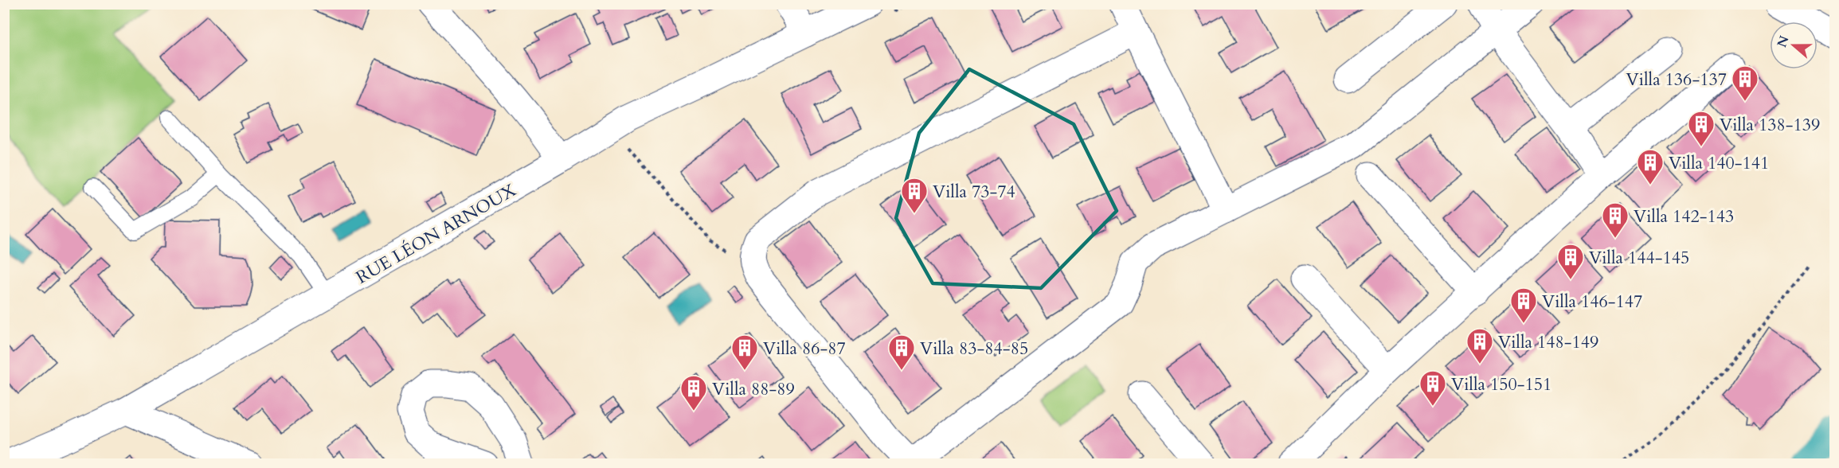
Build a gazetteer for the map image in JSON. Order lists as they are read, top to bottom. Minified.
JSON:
{"streets":{"street":["RUE LÉON ARNOUX"]},"places":{"building":["Villa 136-137","Villa 138-139","Villa 140-141","Villa 73-74","Villa 142-143","Villa 144-145","Villa 146-147","Villa 148-149","Villa 86-87","Villa 83-84-85","Villa 150-151","Villa 88-89"]},"north":"left"}
